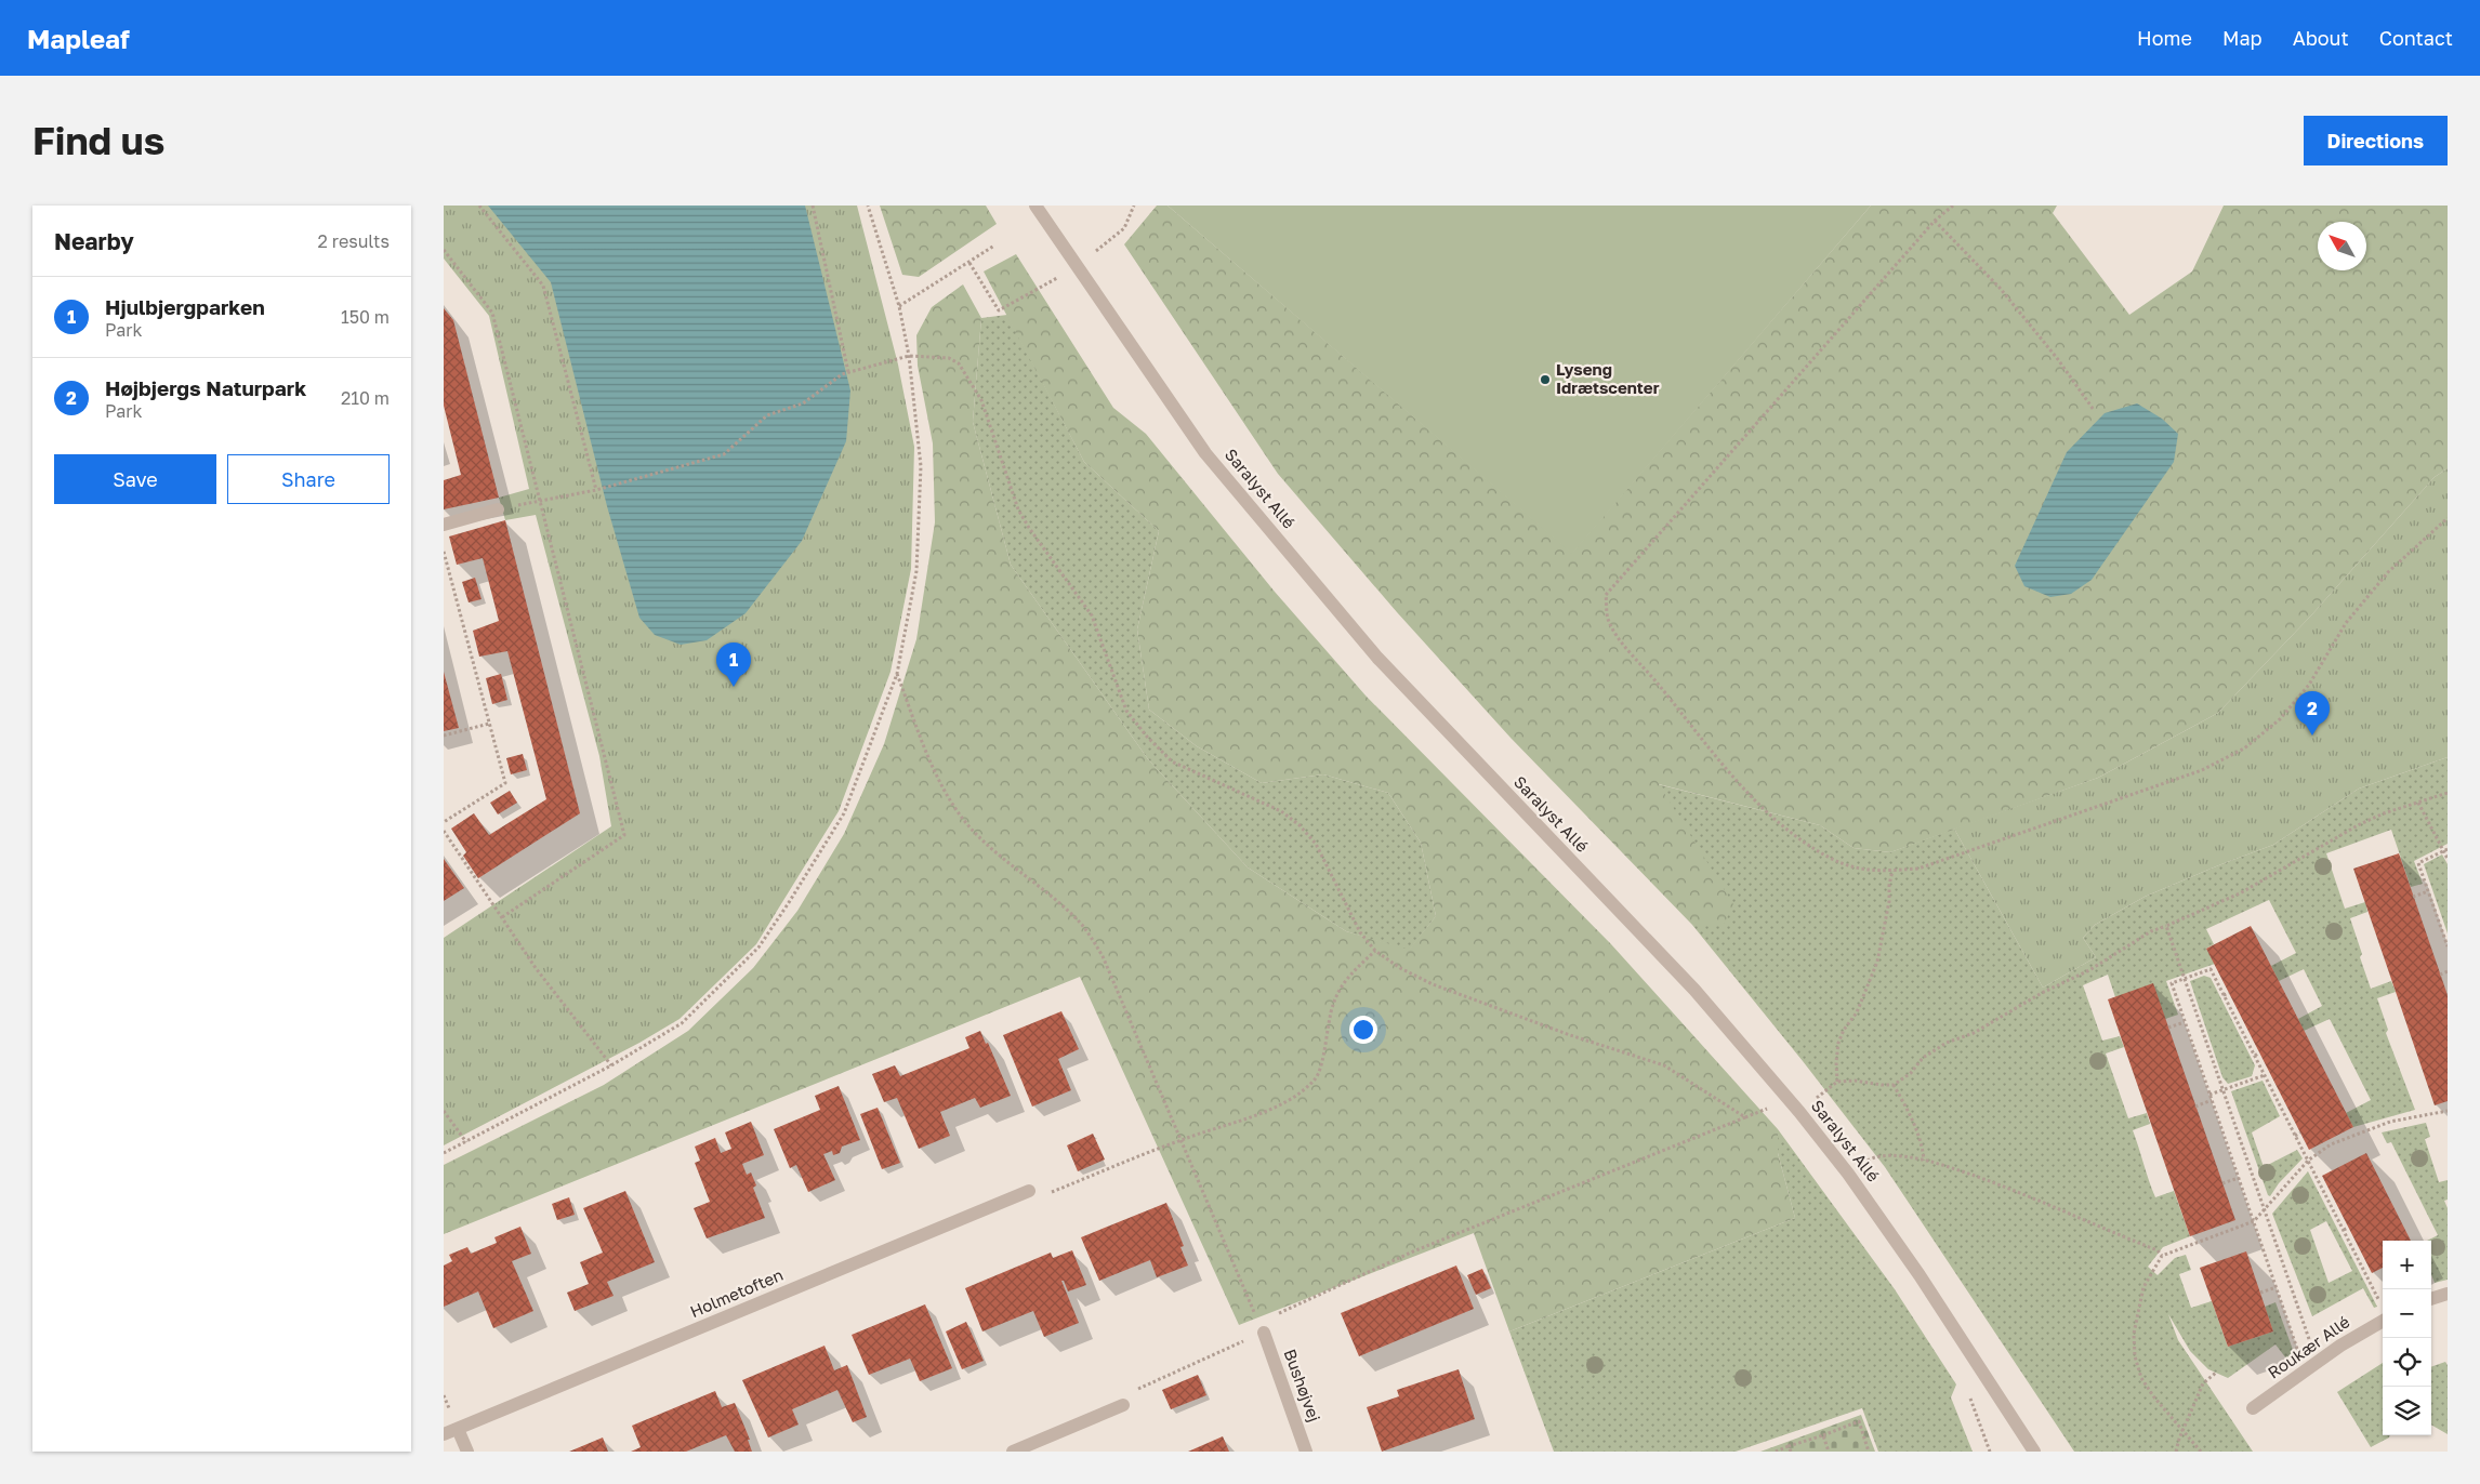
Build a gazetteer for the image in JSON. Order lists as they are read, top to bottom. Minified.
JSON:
{"streets":{"street":["Saralyst Allé","Holmetoften","Roukær Allé","Bushøjvej"]},"places":["Lyseng Idrætscenter"],"north":"top left","page":{"header":"Mapleaf","nav":["Home","Map","About","Contact"],"buttons":["Directions",["Save","Share"]],"title":"Find us","heading":["Nearby","2 results"],"list":[{"mark":"1","name":"Hjulbjergparken","note":"Park","value":"150 m"},{"mark":"2","name":"Højbjergs Naturpark","note":"Park","value":"210 m"}],"pins":["1","2"],"map_buttons":["+","−"]}}
